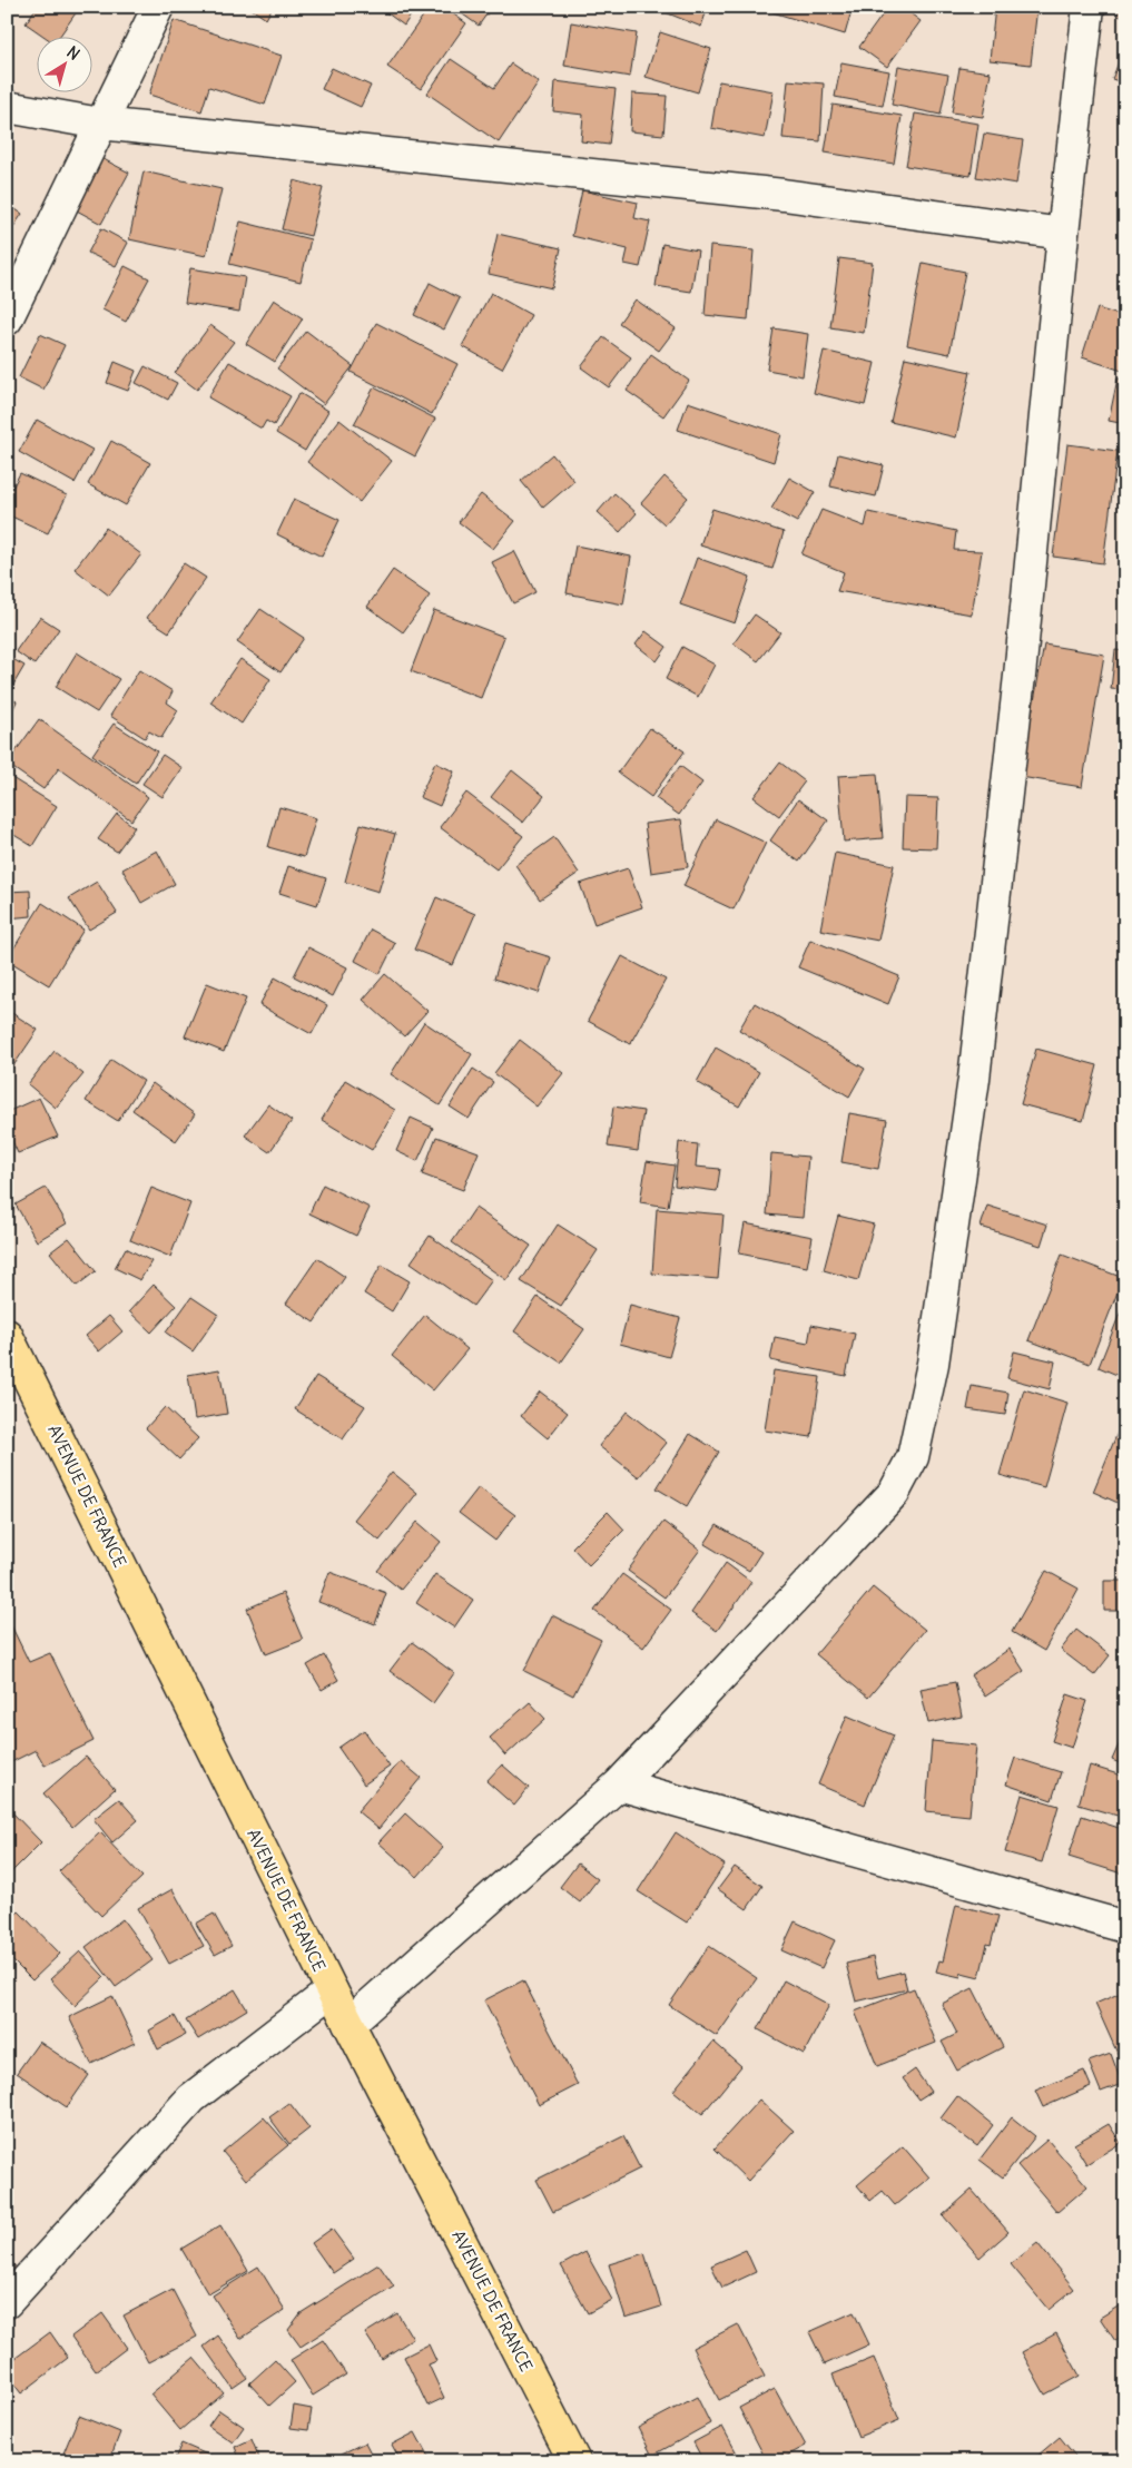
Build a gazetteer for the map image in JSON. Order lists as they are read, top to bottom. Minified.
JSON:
{"streets":{"main road":["AVENUE DE FRANCE"]},"north":"top right"}
